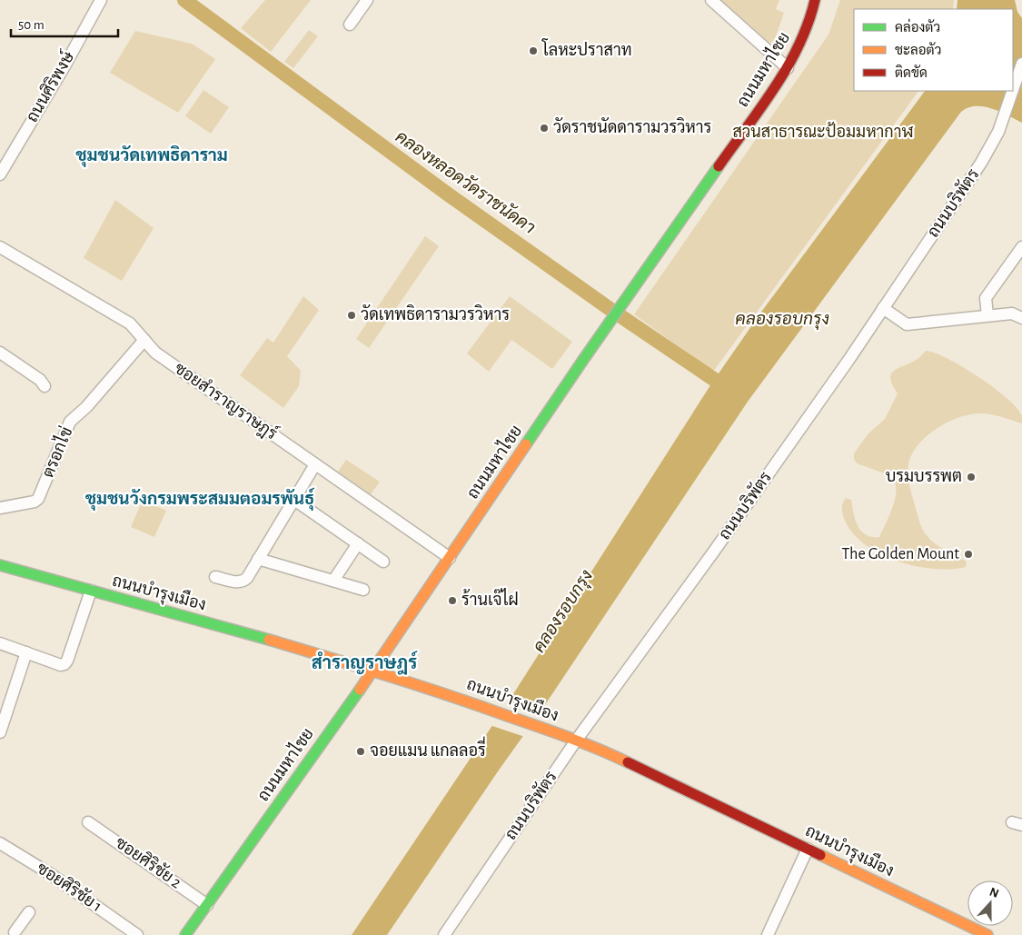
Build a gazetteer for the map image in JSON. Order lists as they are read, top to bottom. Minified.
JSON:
{"streets":{"main road":["ถนนมหาไชย","ถนนบำรุงเมือง"],"street":["ถนนศิริพงษ์","ถนนบริพัตร","ซอยสำราญราษฎร์","ตรอกไข่","ซอยศิริชัย 2","ซอยศิริชัย 1"]},"crossings":[["ถนนมหาไชย","ซอยสำราญราษฎร์"],["ถนนมหาไชย","ถนนบำรุงเมือง"],["ถนนมหาไชย","ซอยศิริชัย 2"],["ถนนบริพัตร","ถนนบำรุงเมือง"],["ซอยสำราญราษฎร์","ตรอกไข่"]],"districts":["ชุมชนวัดเทพธิดาราม","ชุมชนวังกรมพระสมมตอมรพันธุ์","สำราญราษฎร์"],"water":["คลองหลอดวัดราชนัดดา","คลองรอบกรุง"],"parks":["สวนสาธารณะป้อมมหากาฬ"],"places":["โลหะปราสาท","วัดราชนัดดารามวรวิหาร","วัดเทพธิดารามวรวิหาร","บรมบรรพต","The Golden Mount","ร้านเจ๊ไฝ","จอยแมน แกลลอรี่"],"legend":["คล่องตัว","ชะลอตัว","ติดขัด"],"scale_bar":"50 m","north":"top"}
